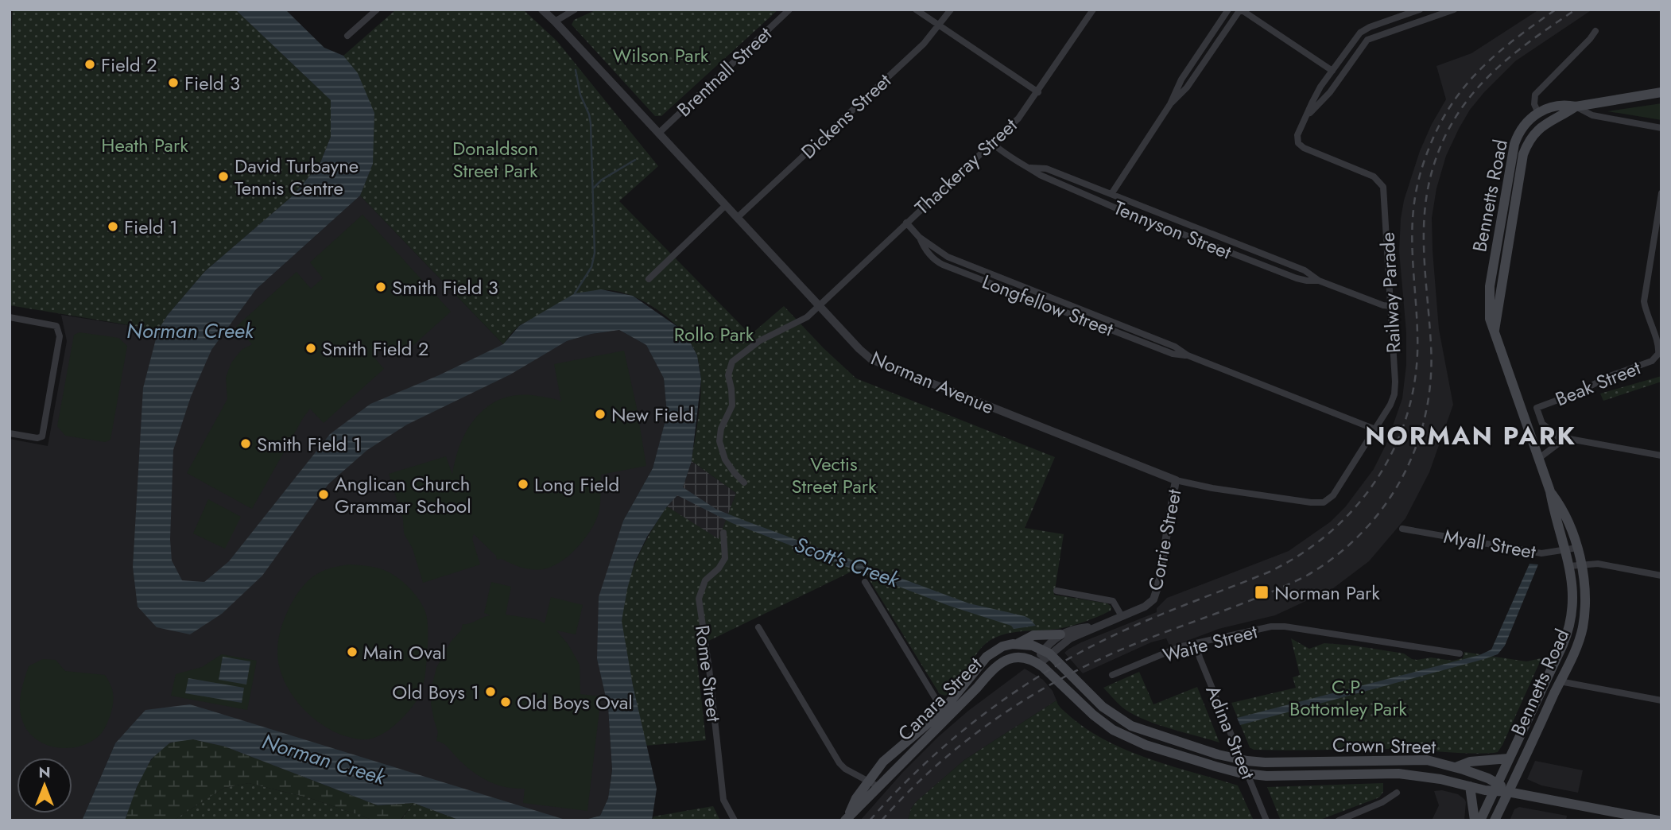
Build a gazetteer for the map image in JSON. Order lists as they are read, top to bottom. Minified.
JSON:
{"streets":{"main road":["Bennetts Road","Canara Street","Crown Street"],"street":["Brentnall Street","Dickens Street","Thackeray Street","Tennyson Street","Railway Parade","Longfellow Street","Norman Avenue","Beak Street","Corrie Street","Myall Street","Waite Street","Rome Street","Adina Street"]},"crossings":[["Brentnall Street","Norman Avenue"],["Dickens Street","Norman Avenue"],["Thackeray Street","Tennyson Street"],["Thackeray Street","Longfellow Street"],["Thackeray Street","Norman Avenue"],["Bennetts Road","Myall Street"],["Bennetts Road","Crown Street"],["Tennyson Street","Railway Parade"],["Railway Parade","Longfellow Street"],["Railway Parade","Norman Avenue"],["Norman Avenue","Corrie Street"],["Waite Street","Adina Street"],["Canara Street","Crown Street"],["Adina Street","Crown Street"]],"districts":["NORMAN PARK"],"water":["Norman Creek","Scott's Creek"],"parks":["Wilson Park","Heath Park","Donaldson Street Park","Rollo Park","Vectis Street Park","C.P. Bottomley Park"],"places":{"other":["Field 2","Field 3","David Turbayne Tennis Centre","Field 1","Smith Field 3","Smith Field 2","New Field","Smith Field 1","Long Field","Anglican Church Grammar School","Main Oval","Old Boys 1","Old Boys Oval"],"transit":["Norman Park"]},"north":"top"}
